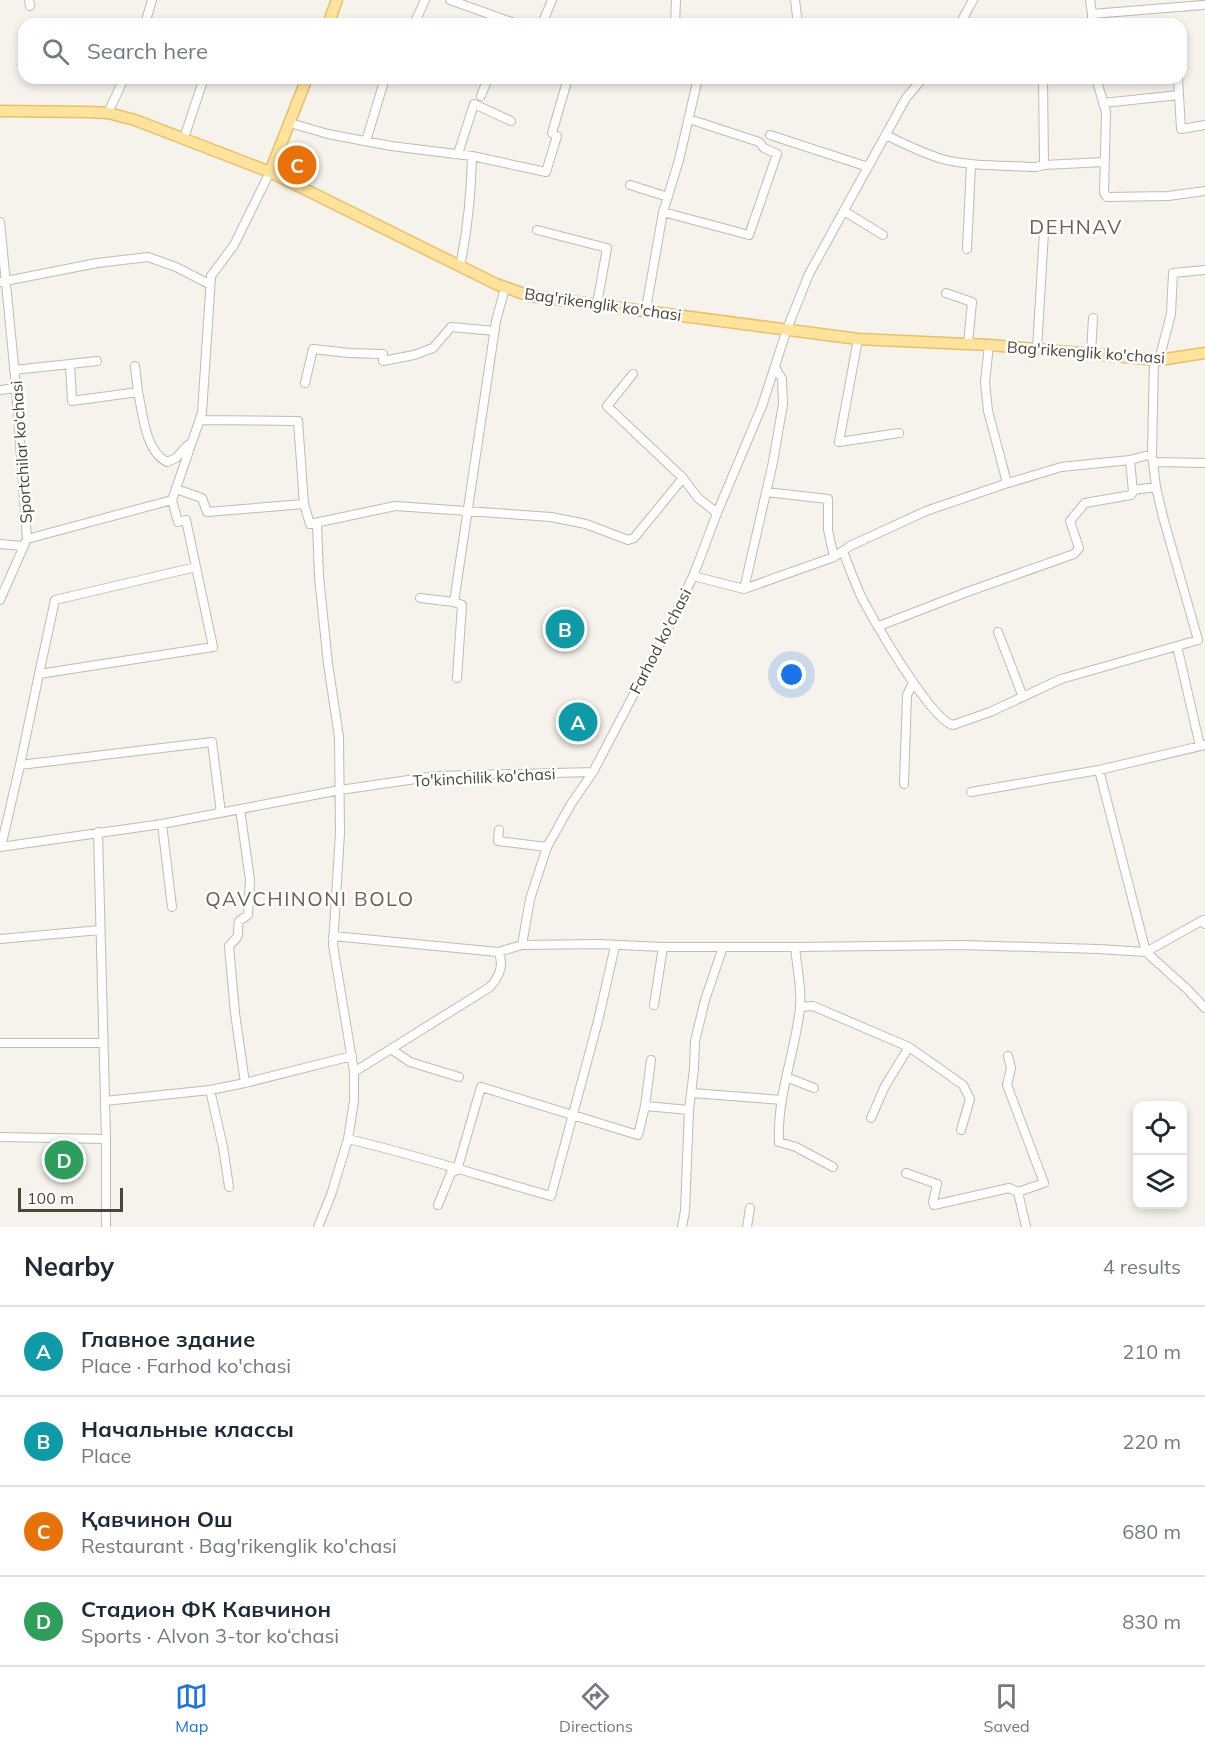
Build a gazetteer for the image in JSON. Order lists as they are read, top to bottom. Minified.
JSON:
{"streets":{"main road":["Bag'rikenglik ko'chasi"],"street":["Sportchilar ko‘chasi","Farhod ko'chasi","To'kinchilik ko'chasi"]},"crossings":[["Bag'rikenglik ko'chasi","Farhod ko'chasi"],["Farhod ko'chasi","To'kinchilik ko'chasi"]],"districts":["DEHNAV","QAVCHINONI BOLO"],"scale_bar":"100 m","page":{"search":"Search here","pins":["C","B","A","D"],"scale":"100 m","heading":["Nearby","4 results"],"list":[{"mark":"A","name":"Главное здание","note":"Place · Farhod ko'chasi","value":"210 m"},{"mark":"B","name":"Начальные классы","note":"Place","value":"220 m"},{"mark":"C","name":"Қавчинон Ош","note":"Restaurant · Bag'rikenglik ko'chasi","value":"680 m"},{"mark":"D","name":"Стадион ФК Кавчинон","note":"Sports · Alvon 3-tor ko‘chasi","value":"830 m"}],"nav":["Map","Directions","Saved"]}}
